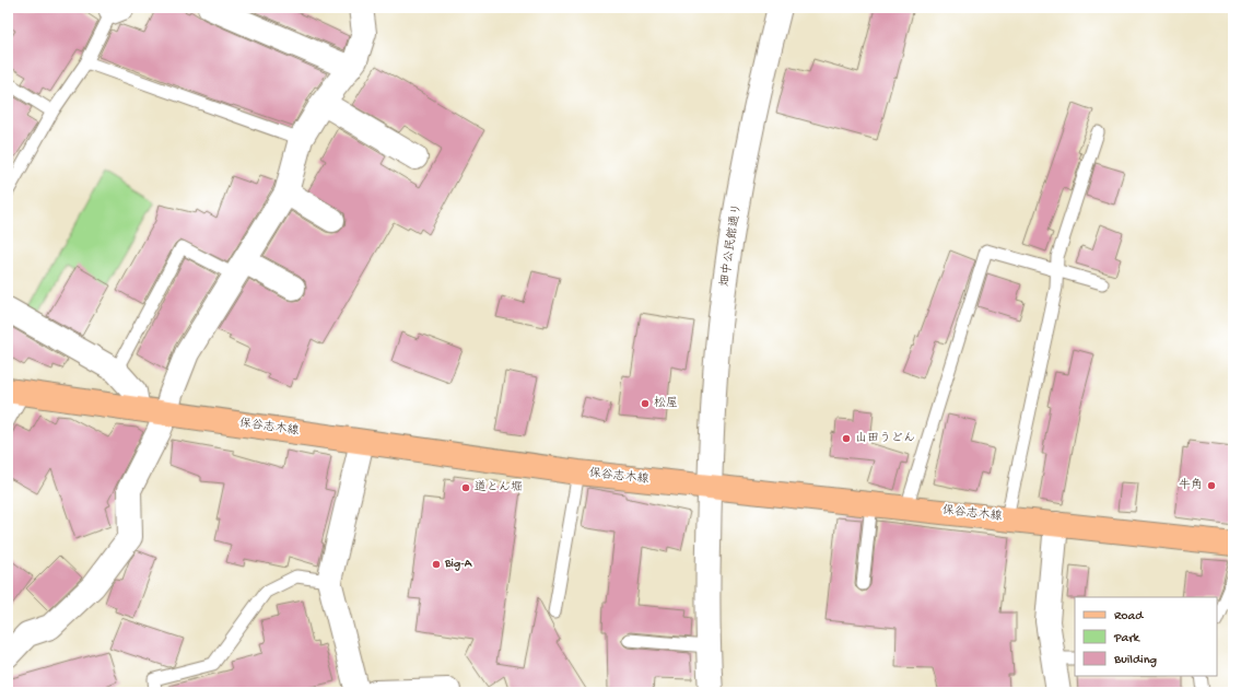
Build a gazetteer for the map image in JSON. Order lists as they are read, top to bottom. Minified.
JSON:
{"streets":{"main road":["保谷志木線"],"street":["畑中公民館通り"]},"crossings":[["畑中公民館通り","保谷志木線"]],"places":["松屋","山田うどん","牛角","道とん堀","Big-A"],"legend":["Road","Park","Building"]}
